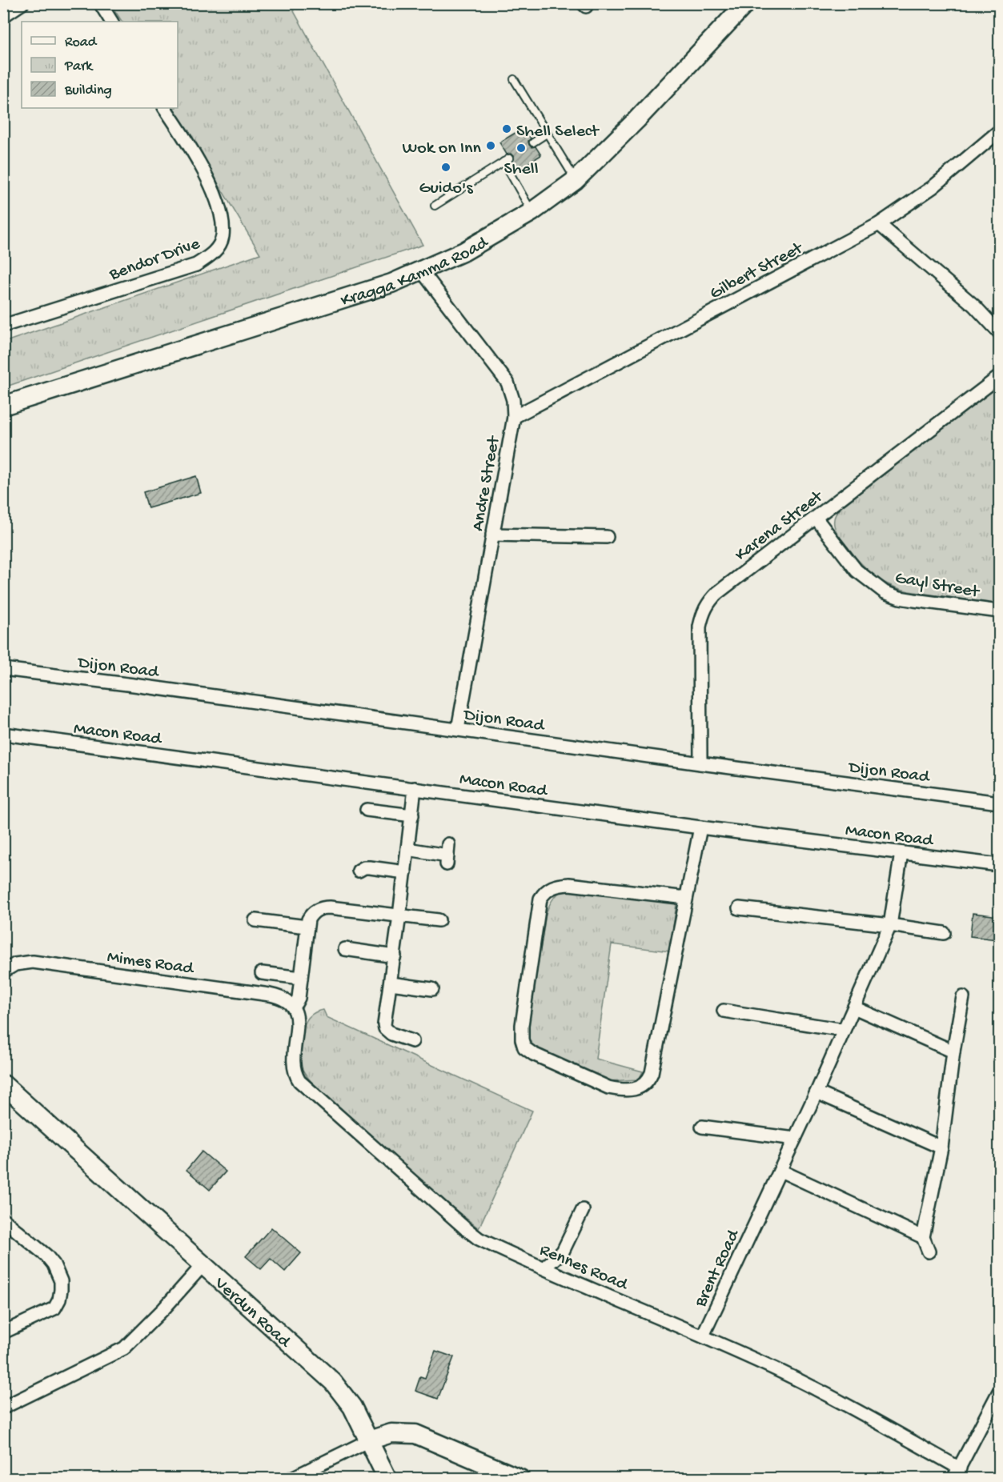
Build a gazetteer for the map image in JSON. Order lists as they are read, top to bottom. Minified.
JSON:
{"streets":{"main road":["Kragga Kamma Road","Verdun Road"],"street":["Bendor Drive","Gilbert Street","Andre Street","Karena Street","Gayl Street","Dijon Road","Macon Road","Mimes Road","Rennes Road","Brent Road"]},"crossings":[["Kragga Kamma Road","Andre Street"],["Gilbert Street","Andre Street"],["Andre Street","Dijon Road"],["Karena Street","Gayl Street"],["Karena Street","Dijon Road"],["Macon Road","Brent Road"],["Mimes Road","Rennes Road"],["Rennes Road","Brent Road"]],"places":["Shell Select","Wok on Inn","Shell","Guido's"],"legend":["Road","Park","Building"]}
